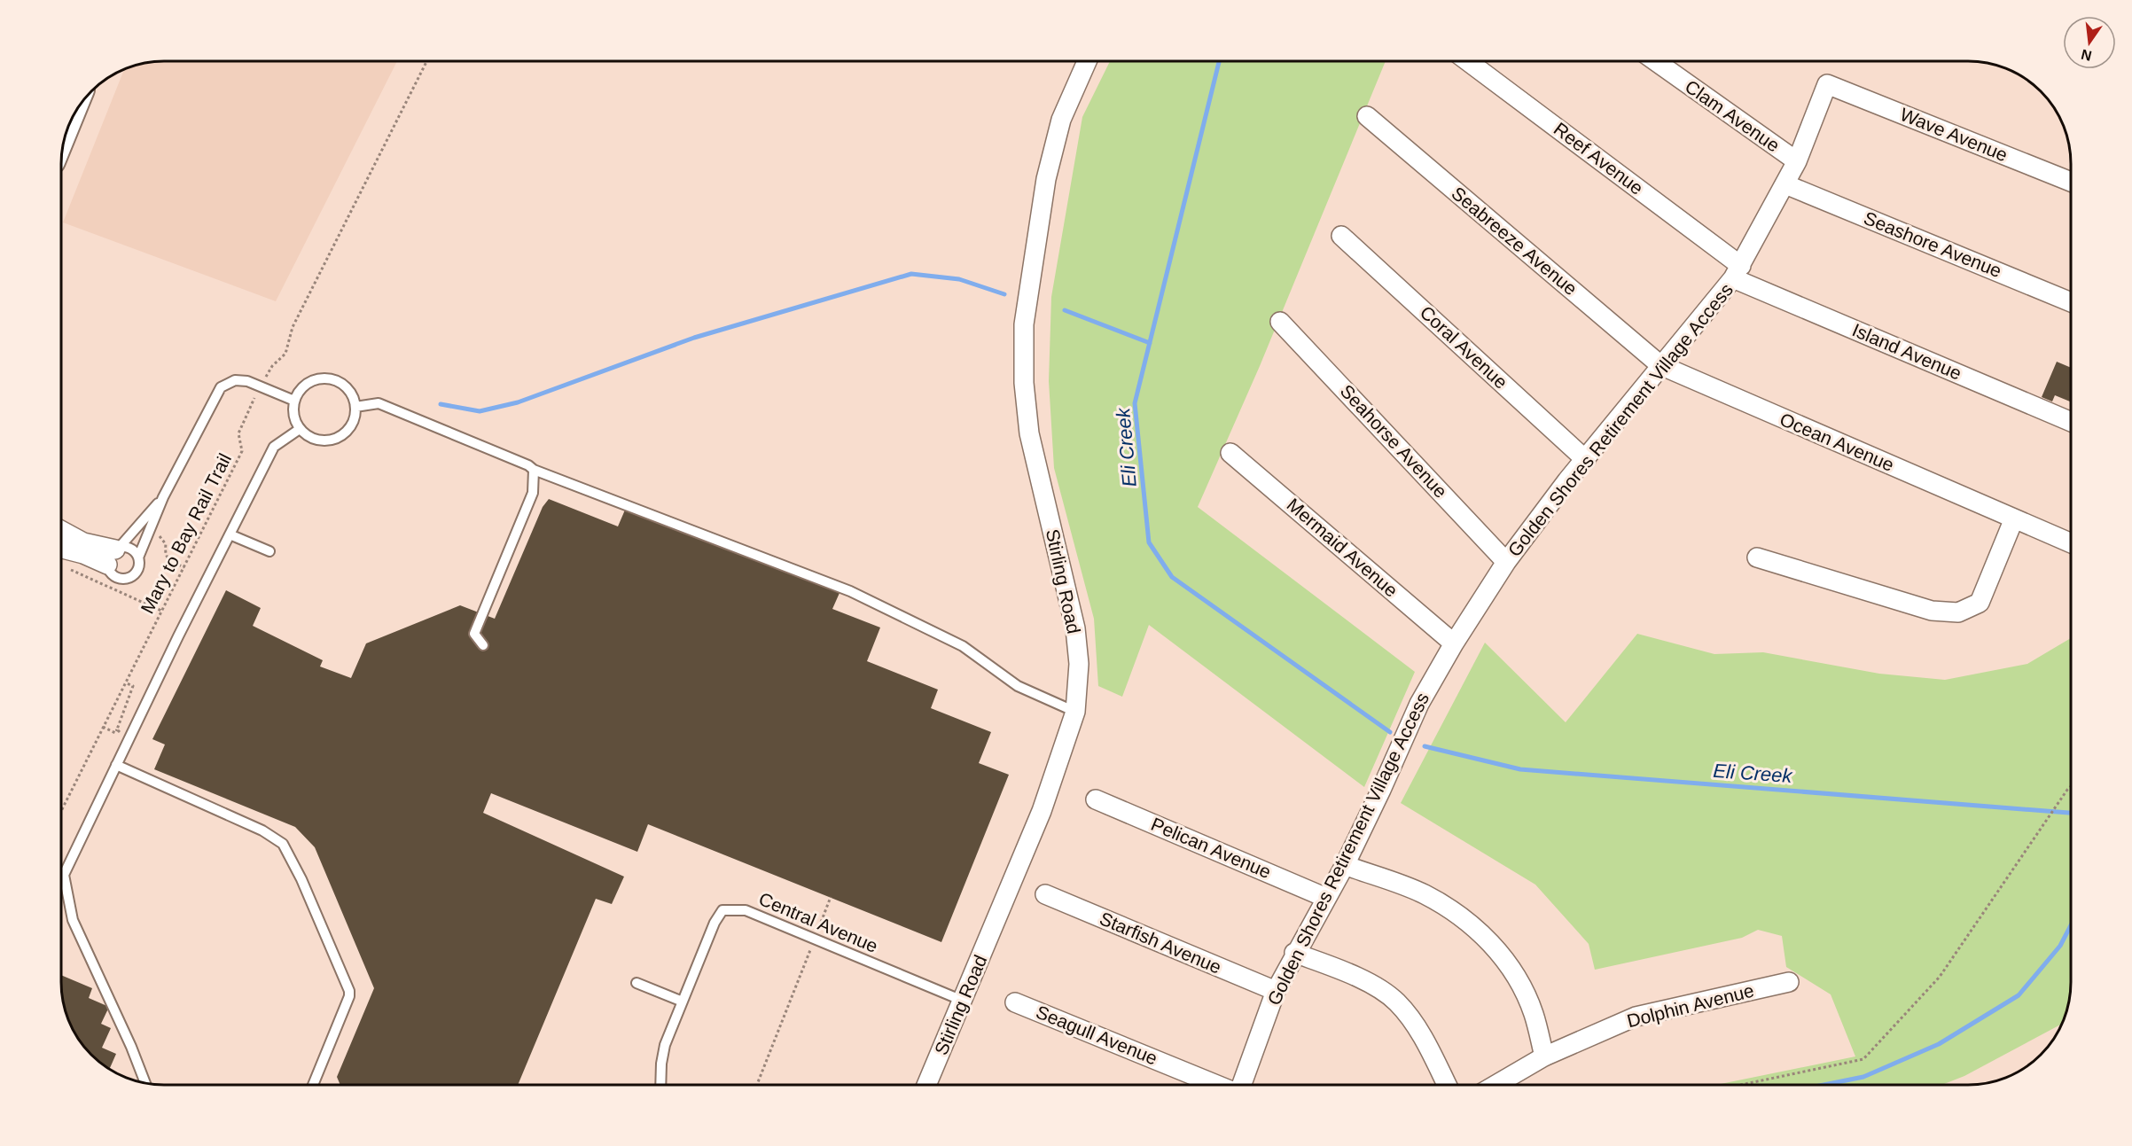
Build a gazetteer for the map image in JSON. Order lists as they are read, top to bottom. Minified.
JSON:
{"streets":{"street":["Clam Avenue","Wave Avenue","Reef Avenue","Seabreeze Avenue","Seashore Avenue","Coral Avenue","Island Avenue","Golden Shores Retirement Village Access","Seahorse Avenue","Ocean Avenue","Mermaid Avenue","Stirling Road","Pelican Avenue","Starfish Avenue","Dolphin Avenue","Seagull Avenue"],"lane":["Central Avenue"],"path":["Mary to Bay Rail Trail"]},"crossings":[["Clam Avenue","Golden Shores Retirement Village Access"],["Wave Avenue","Golden Shores Retirement Village Access"],["Reef Avenue","Island Avenue"],["Reef Avenue","Golden Shores Retirement Village Access"],["Seabreeze Avenue","Golden Shores Retirement Village Access"],["Seabreeze Avenue","Ocean Avenue"],["Seashore Avenue","Golden Shores Retirement Village Access"],["Coral Avenue","Golden Shores Retirement Village Access"],["Island Avenue","Golden Shores Retirement Village Access"],["Golden Shores Retirement Village Access","Seahorse Avenue"],["Golden Shores Retirement Village Access","Ocean Avenue"],["Golden Shores Retirement Village Access","Mermaid Avenue"],["Golden Shores Retirement Village Access","Pelican Avenue"],["Golden Shores Retirement Village Access","Starfish Avenue"],["Stirling Road","Central Avenue"]],"water":["Eli Creek"],"north":"bottom"}
